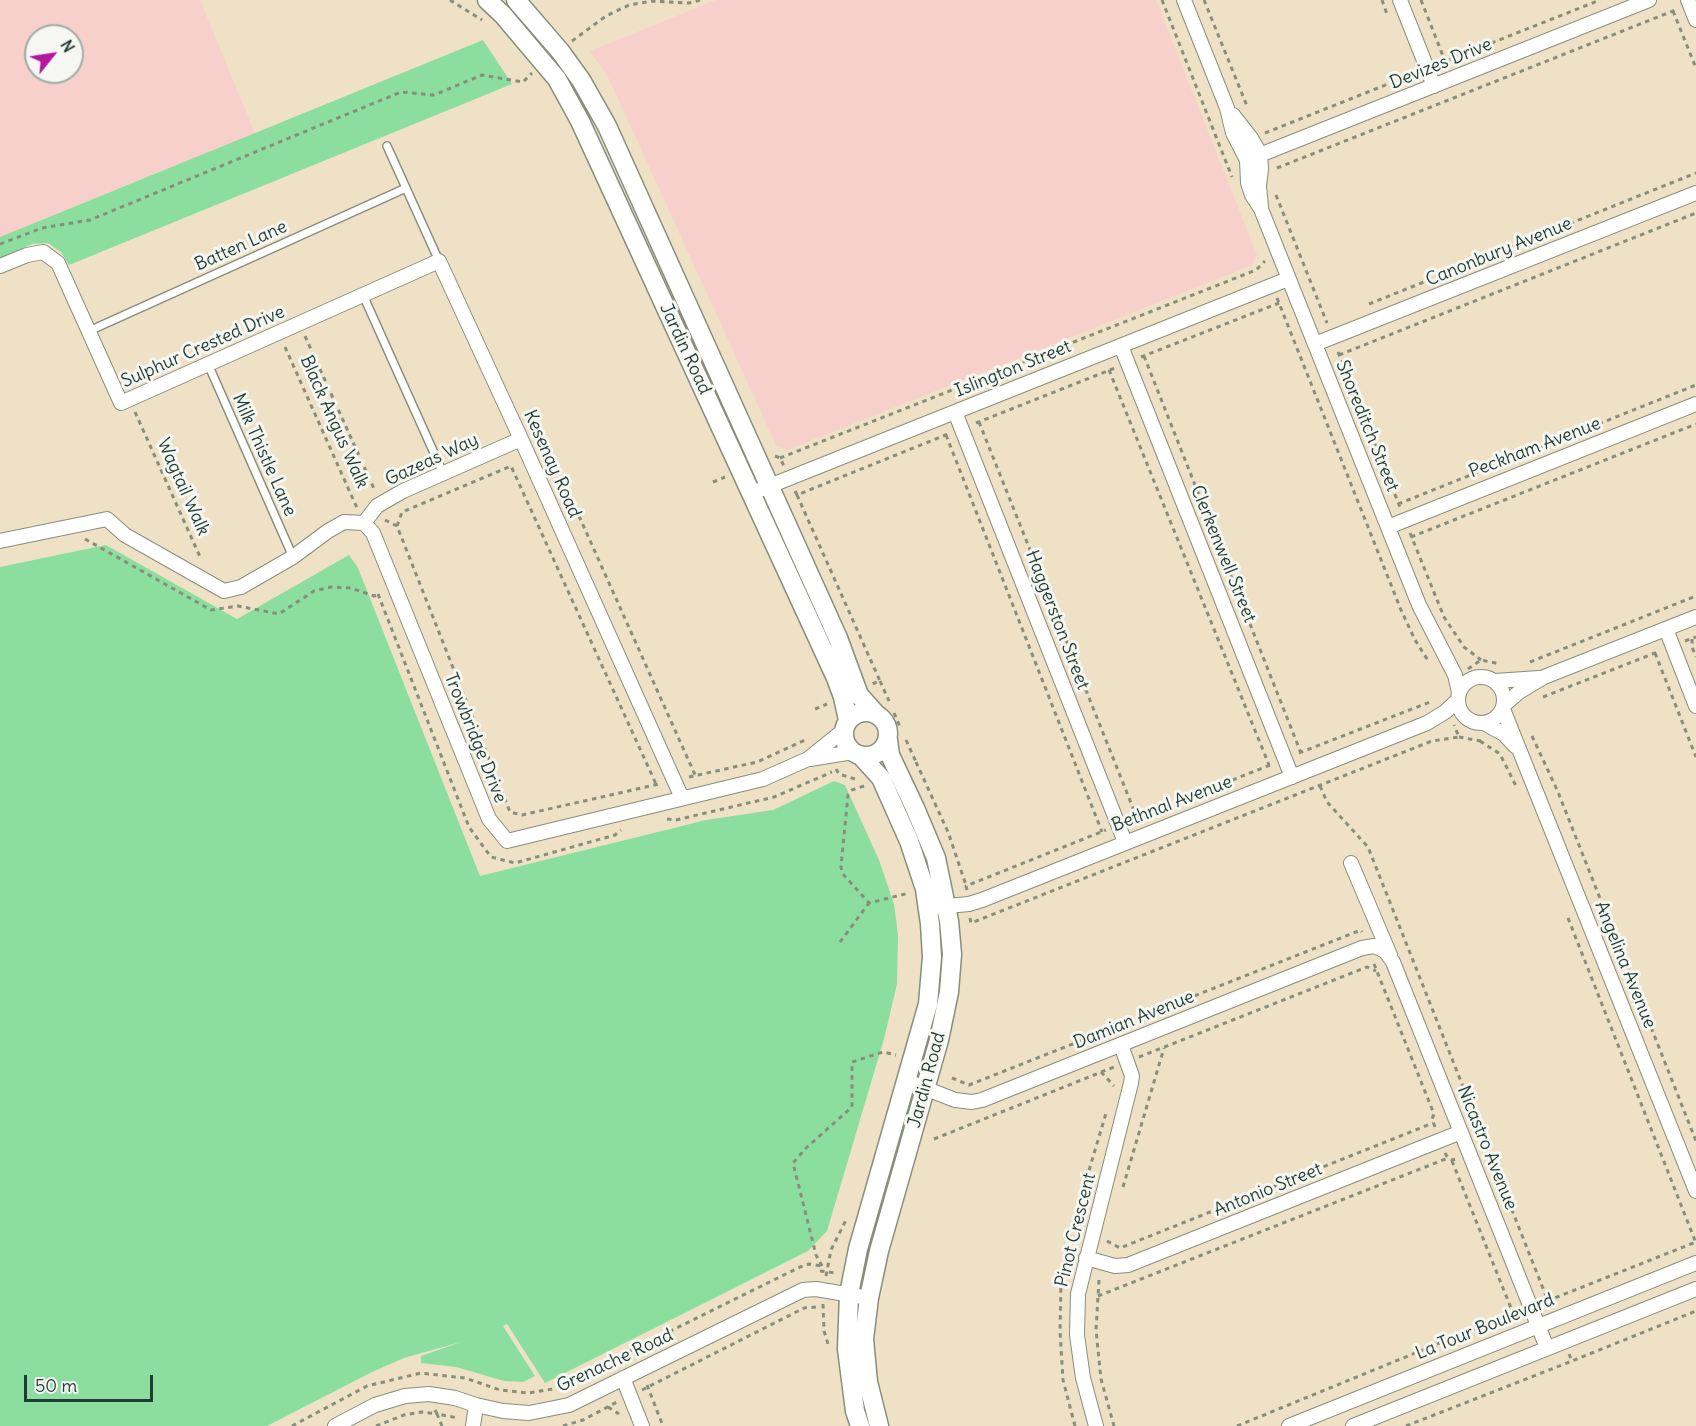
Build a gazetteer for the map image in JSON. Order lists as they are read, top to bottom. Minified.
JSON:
{"streets":{"street":["Devizes Drive","Canonbury Avenue","Sulphur Crested Drive","Jardin Road","Islington Street","Shoreditch Street","Peckham Avenue","Gazeas Way","Kesenay Road","Clerkenwell Street","Haggerston Street","Trowbridge Drive","Bethnal Avenue","Angelina Avenue","Damian Avenue","Nicastro Avenue","Antonio Street","Pinot Crescent","La Tour Boulevard","Grenache Road"],"lane":["Batten Lane","Milk Thistle Lane"],"path":["Black Angus Walk","Wagtail Walk"]},"crossings":[["Devizes Drive","Shoreditch Street"],["Batten Lane","Sulphur Crested Drive"],["Batten Lane","Kesenay Road"],["Canonbury Avenue","Shoreditch Street"],["Sulphur Crested Drive","Black Angus Walk"],["Sulphur Crested Drive","Milk Thistle Lane"],["Sulphur Crested Drive","Kesenay Road"],["Sulphur Crested Drive","Wagtail Walk"],["Jardin Road","Islington Street"],["Jardin Road","Trowbridge Drive"],["Jardin Road","Bethnal Avenue"],["Jardin Road","Damian Avenue"],["Jardin Road","Grenache Road"],["Islington Street","Shoreditch Street"],["Islington Street","Clerkenwell Street"],["Islington Street","Haggerston Street"],["Black Angus Walk","Gazeas Way"],["Black Angus Walk","Trowbridge Drive"],["Shoreditch Street","Peckham Avenue"],["Shoreditch Street","Bethnal Avenue"],["Shoreditch Street","Angelina Avenue"],["Gazeas Way","Kesenay Road"],["Gazeas Way","Trowbridge Drive"],["Kesenay Road","Trowbridge Drive"],["Clerkenwell Street","Bethnal Avenue"],["Haggerston Street","Bethnal Avenue"],["Bethnal Avenue","Angelina Avenue"],["Damian Avenue","Nicastro Avenue"],["Damian Avenue","Pinot Crescent"],["Nicastro Avenue","Antonio Street"],["Nicastro Avenue","La Tour Boulevard"],["Antonio Street","Pinot Crescent"]],"scale_bar":"50 m","north":"top right"}
